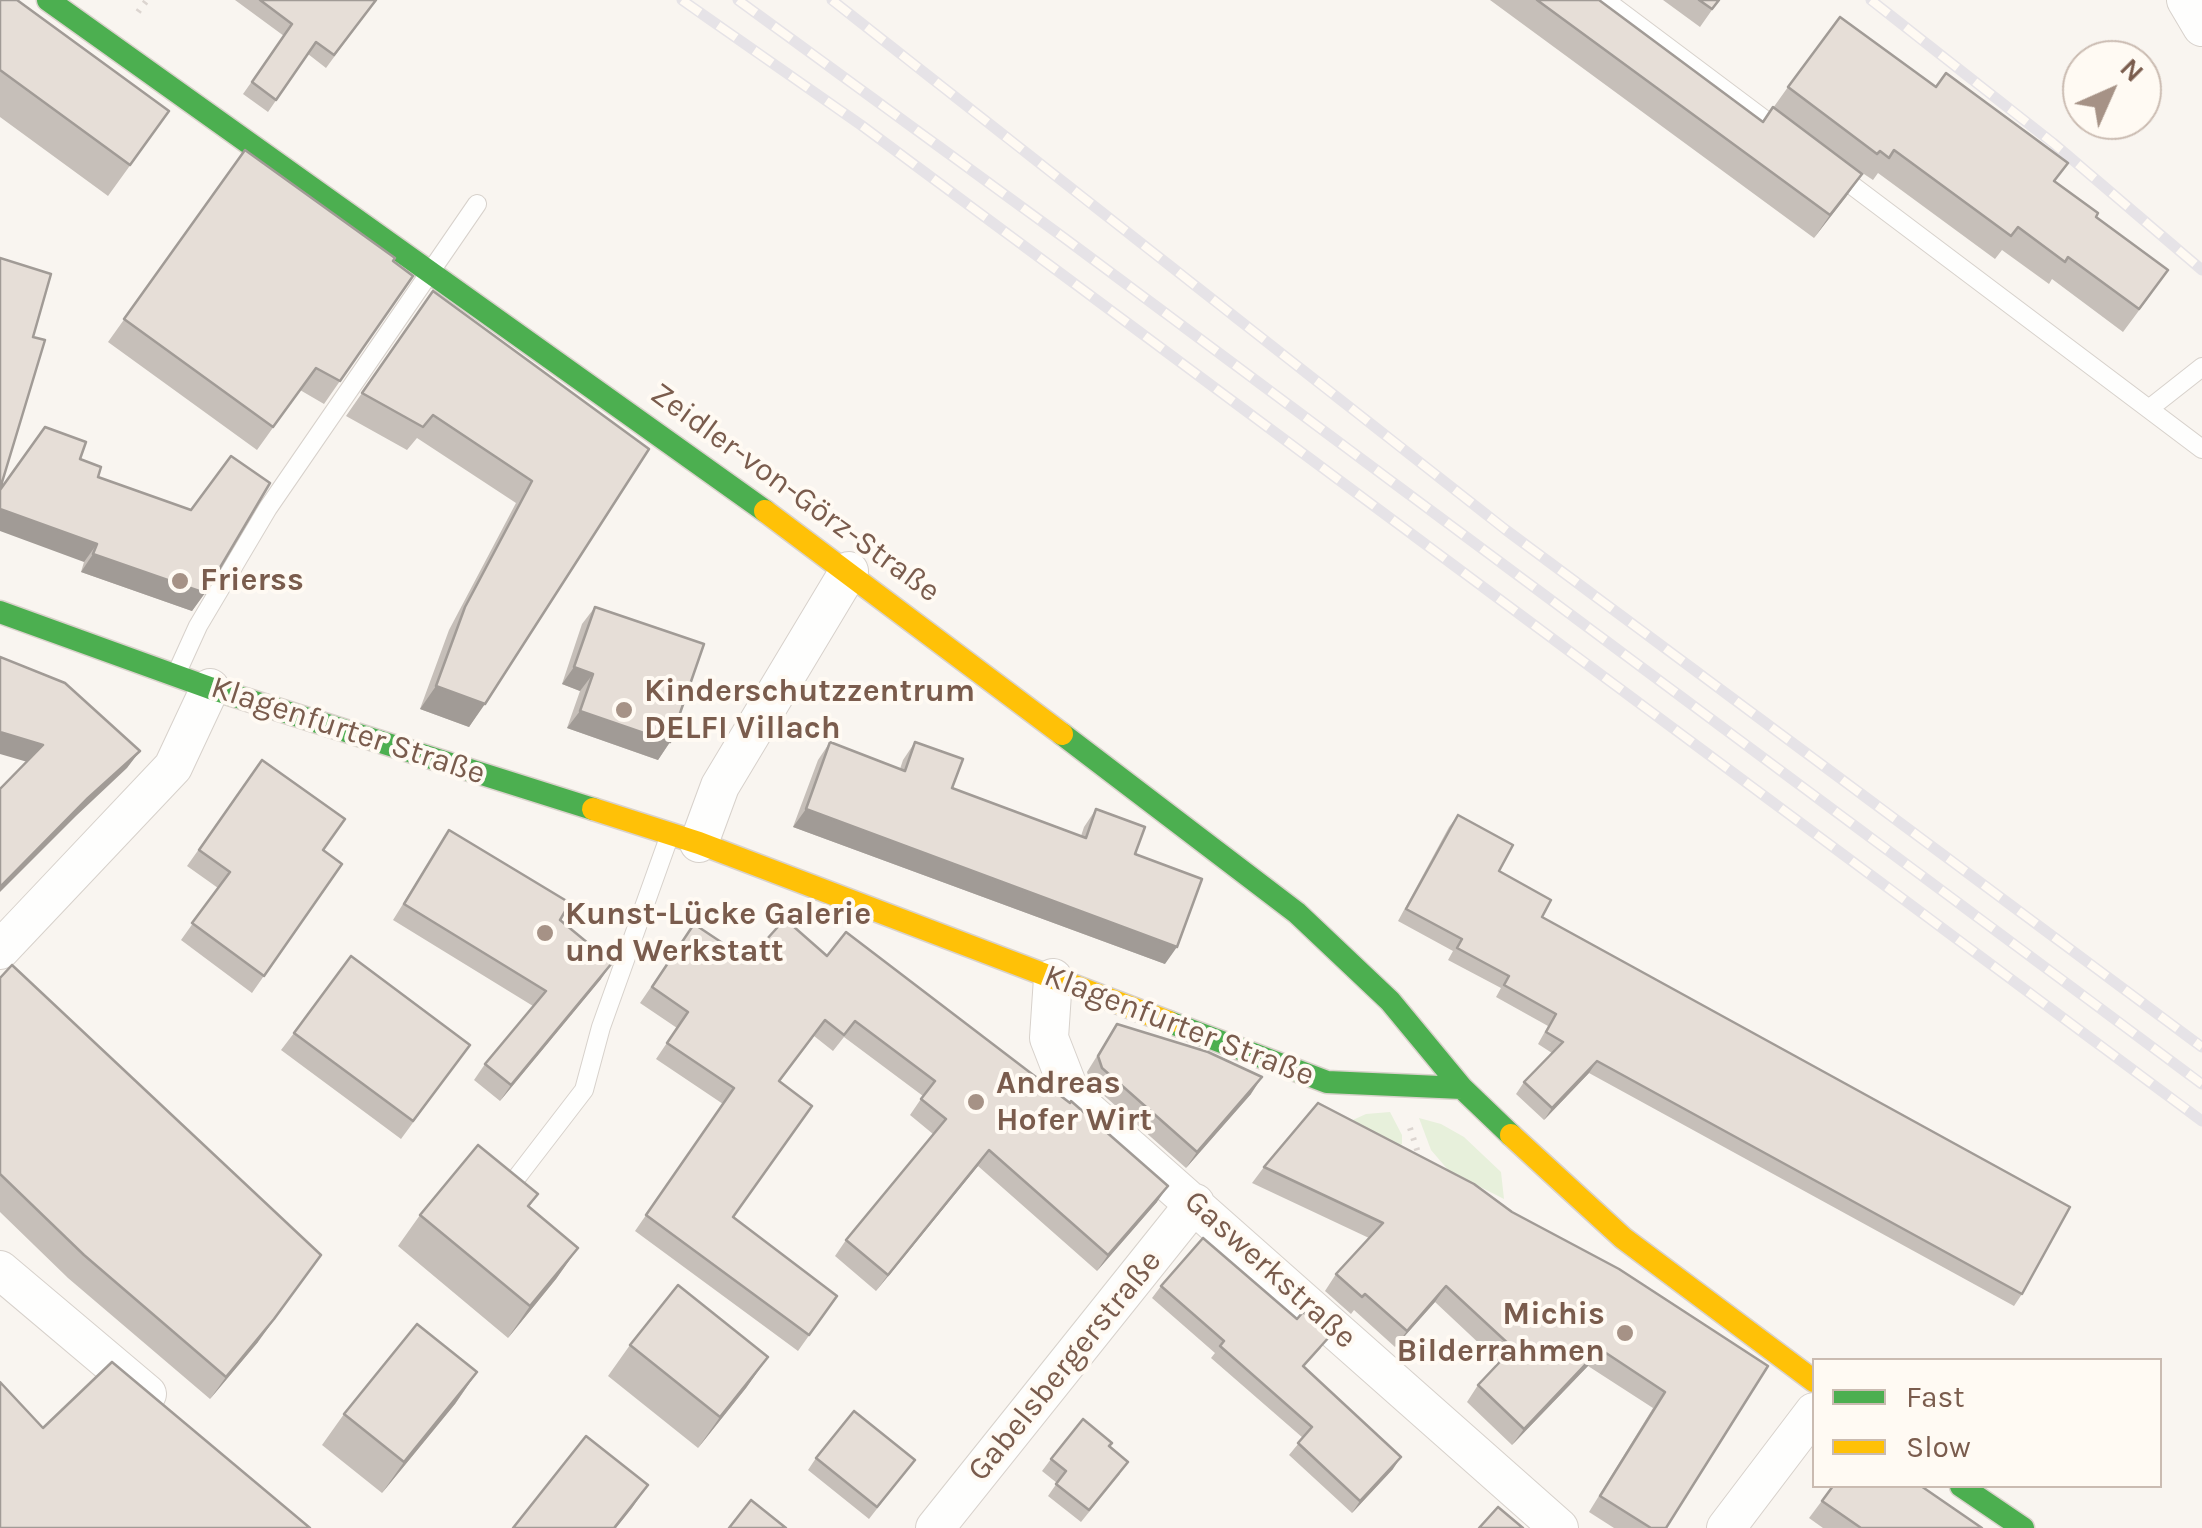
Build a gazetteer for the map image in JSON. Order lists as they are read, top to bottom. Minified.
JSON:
{"streets":{"street":["Zeidler-von-Görz-Straße","Klagenfurter Straße","Gaswerkstraße","Gabelsbergerstraße"]},"crossings":[["Zeidler-von-Görz-Straße","Klagenfurter Straße"],["Klagenfurter Straße","Gaswerkstraße"],["Gaswerkstraße","Gabelsbergerstraße"]],"places":["Frierss","Kinderschutzzentrum DELFI Villach","Kunst-Lücke Galerie und Werkstatt","Andreas Hofer Wirt","Michis Bilderrahmen"],"legend":["Fast","Slow"],"north":"top right"}
